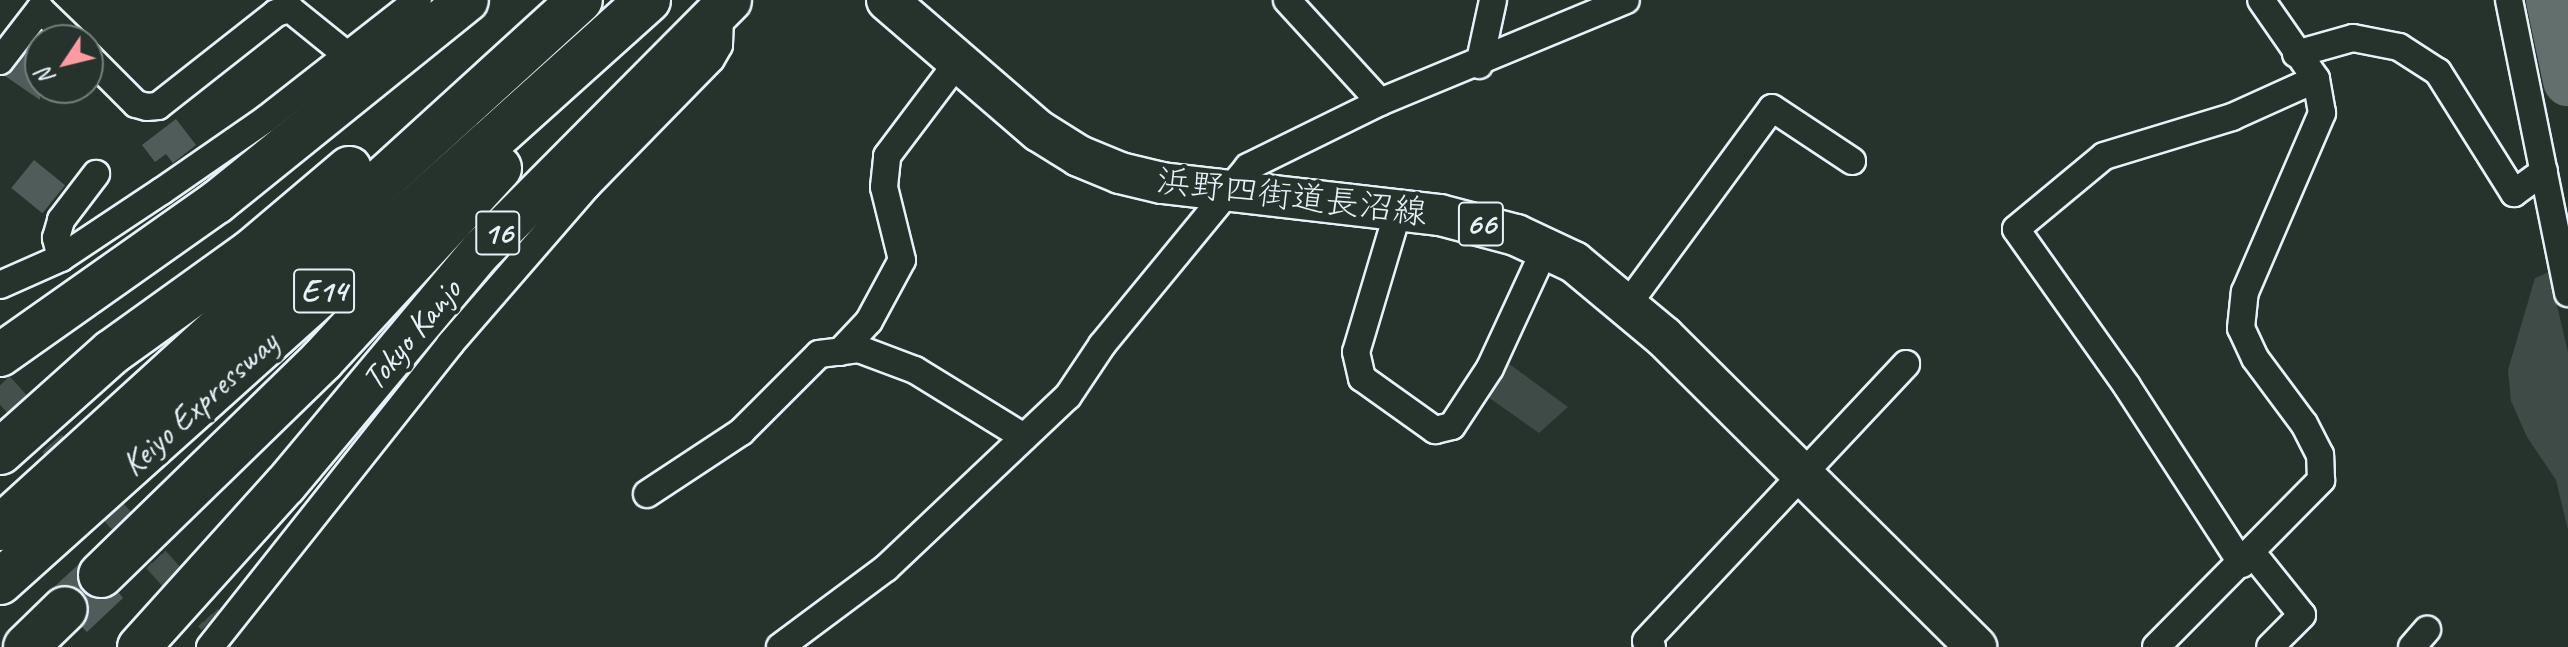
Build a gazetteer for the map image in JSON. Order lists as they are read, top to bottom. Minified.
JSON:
{"streets":{"highway":["16","E14","Tokyo Kanjo","Keiyo Expressway"],"main road":["浜野四街道長沼線","66"]},"north":"bottom left"}
